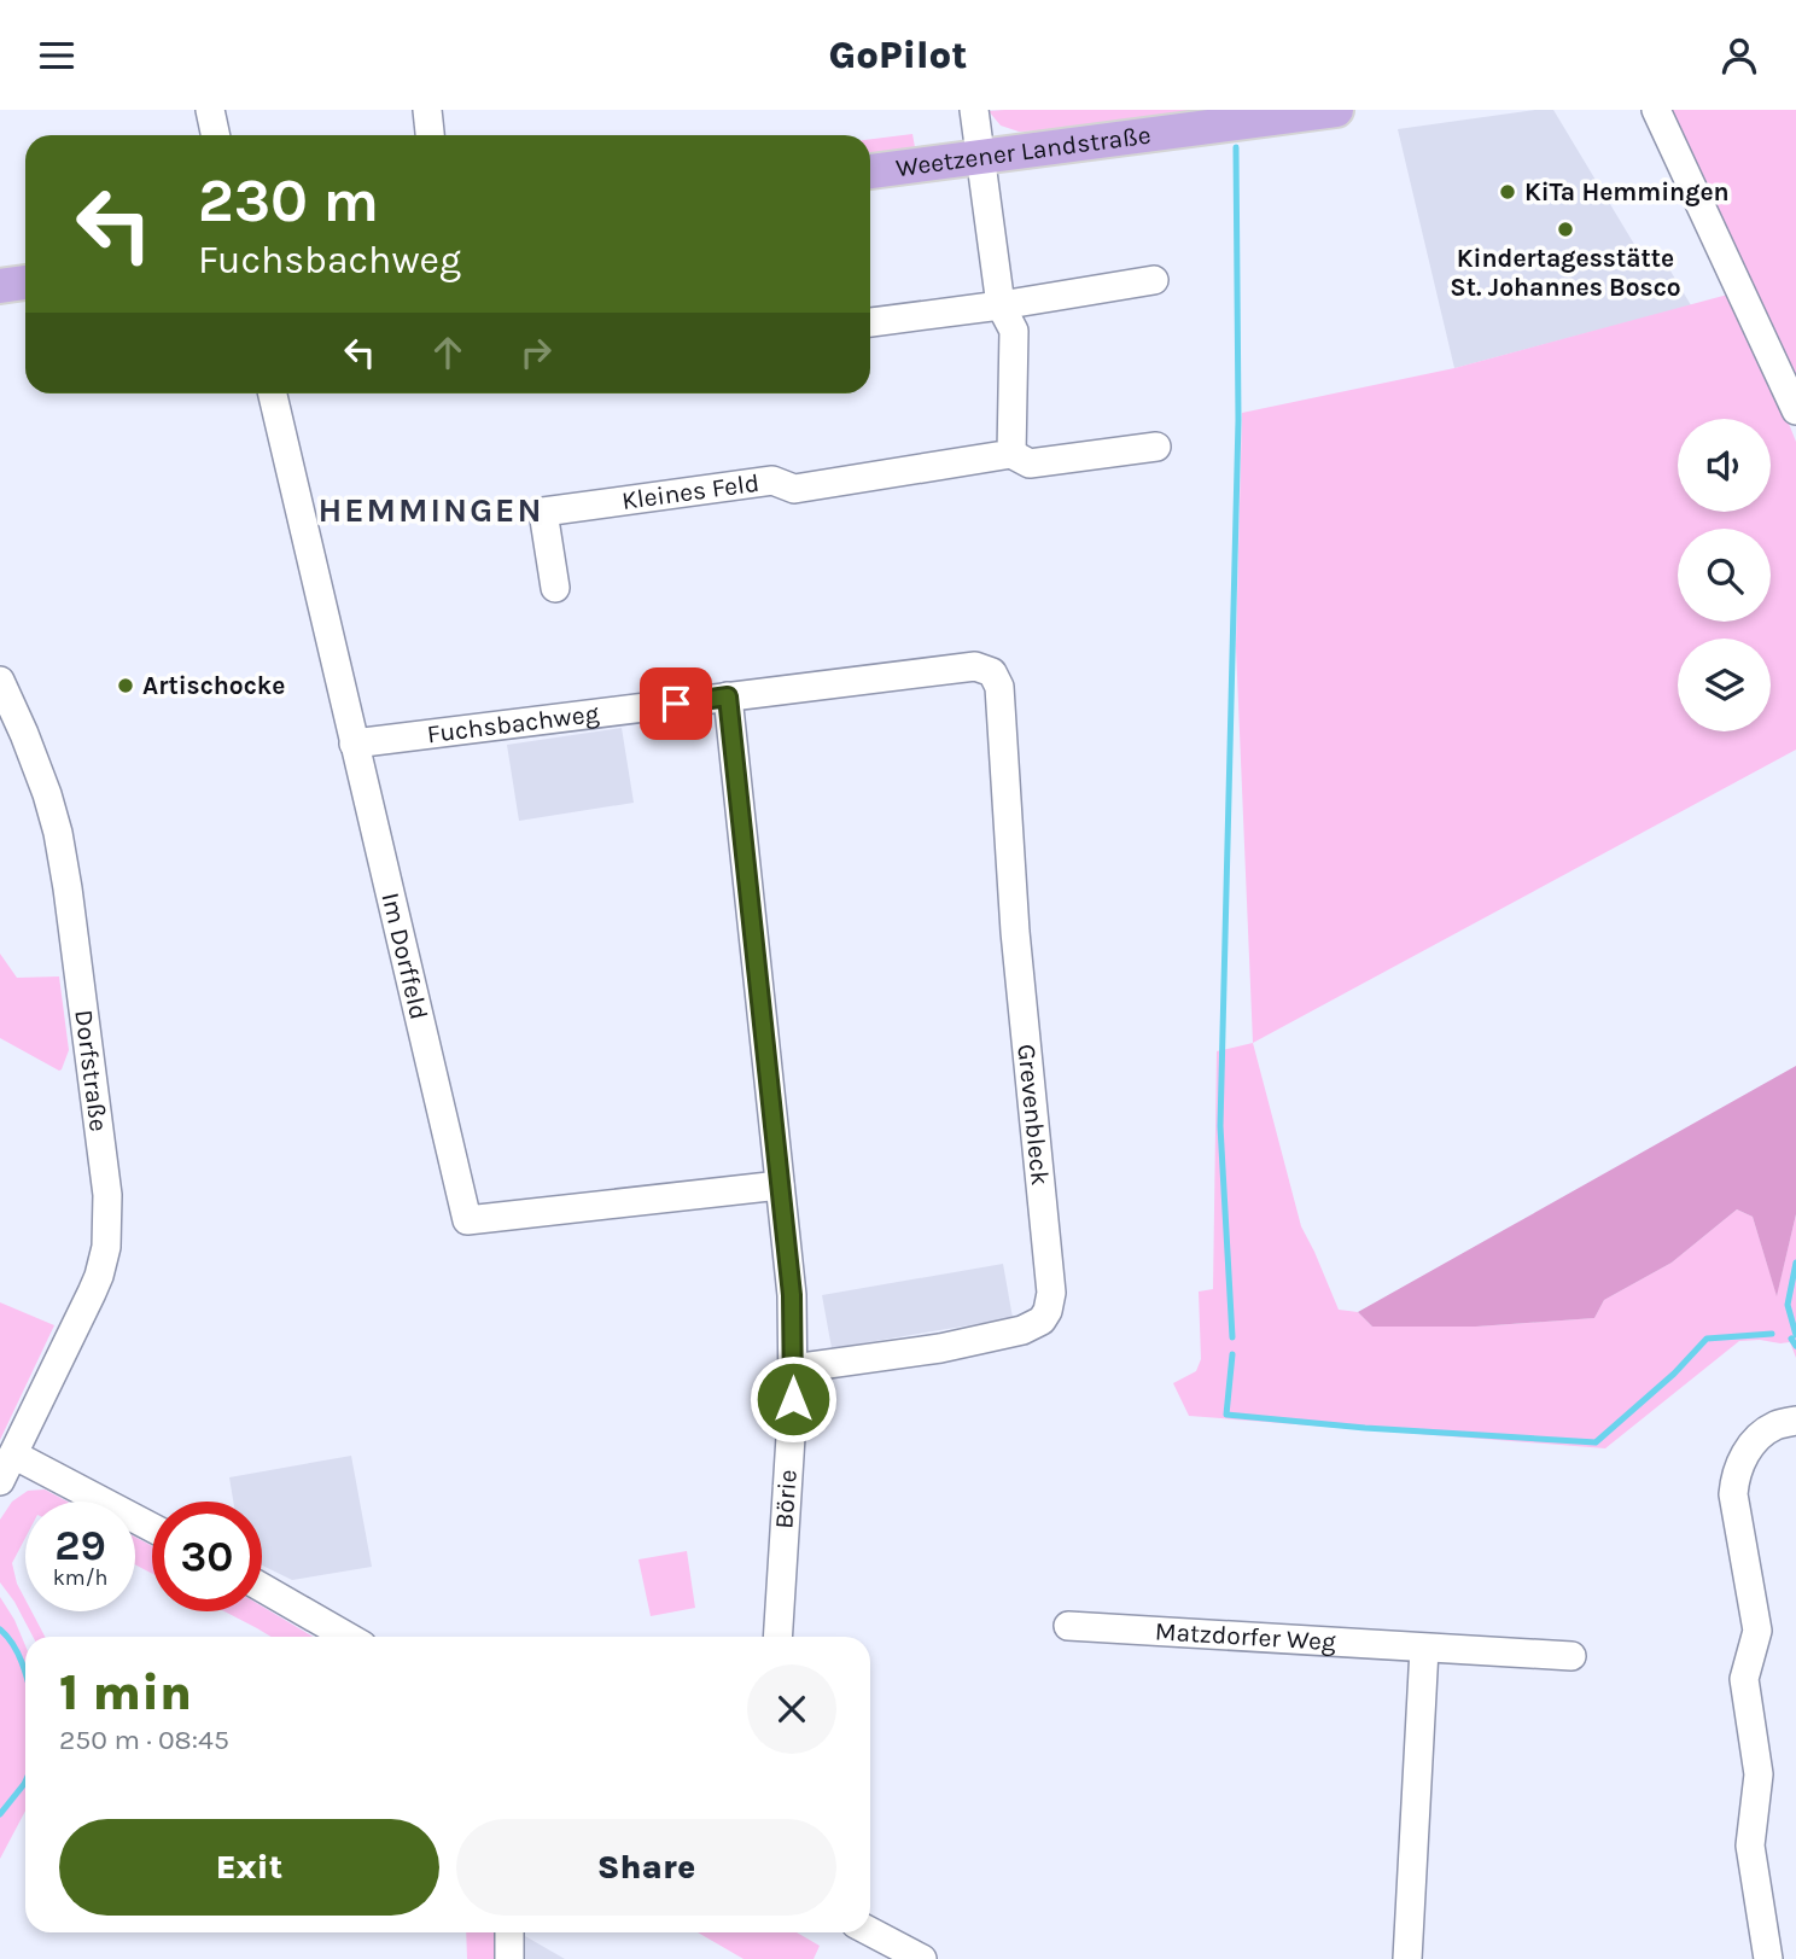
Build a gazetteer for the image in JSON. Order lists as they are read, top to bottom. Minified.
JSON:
{"streets":{"main road":["Weetzener Landstraße"],"street":["Kleines Feld","Fuchsbachweg","Im Dorffeld","Dorfstraße","Grevenbleck","Börie","Matzdorfer Weg"]},"crossings":[["Fuchsbachweg","Im Dorffeld"],["Fuchsbachweg","Grevenbleck"],["Fuchsbachweg","Börie"],["Im Dorffeld","Börie"],["Grevenbleck","Börie"]],"districts":["HEMMINGEN"],"places":["KiTa Hemmingen","Kindertagesstätte St. Johannes Bosco","Artischocke"],"page":{"header":"GoPilot","turn":["230 m","Fuchsbachweg"],"speed":"29 km/h","limit":"30","heading":["1 min","250 m · 08:45"],"buttons":["Exit","Share"]}}
